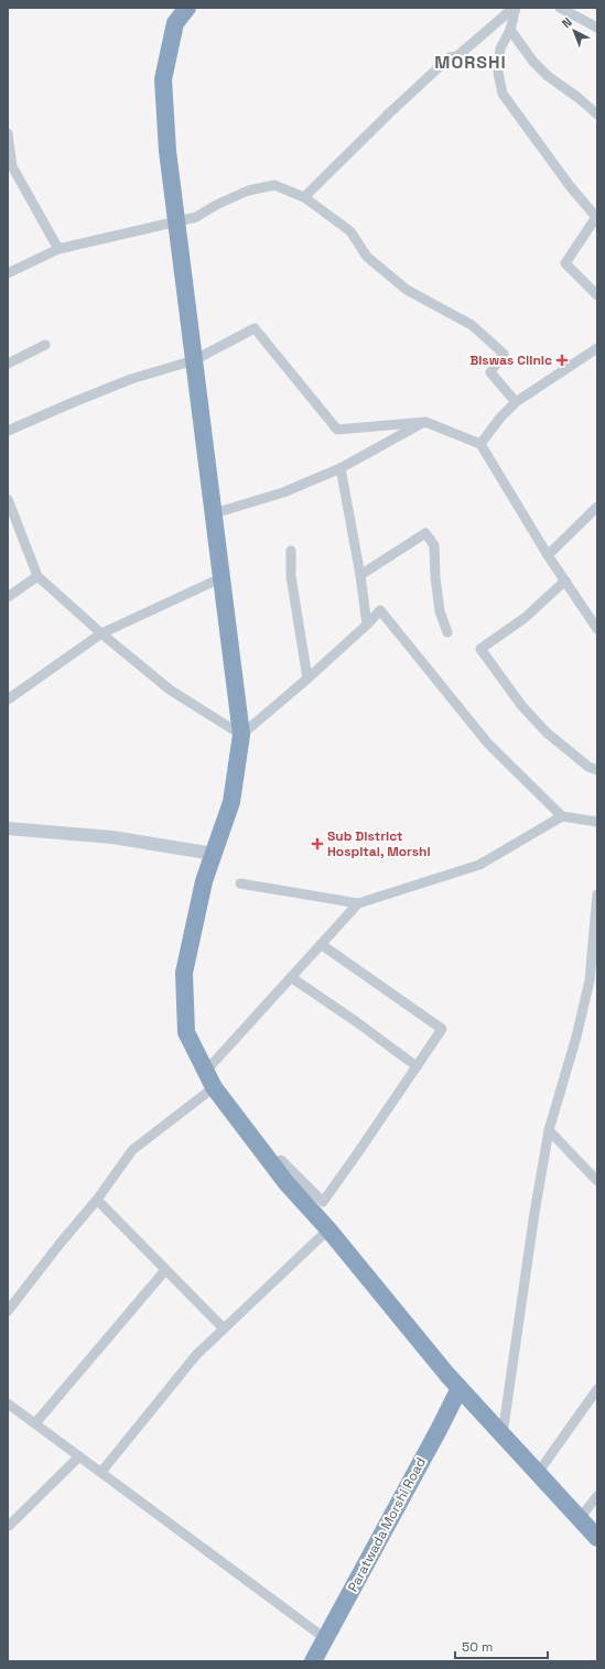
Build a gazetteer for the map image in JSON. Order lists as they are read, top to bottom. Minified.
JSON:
{"streets":{"highway":["Paratwada Morshi Road"]},"districts":["MORSHI"],"places":{"health":["Biswas Clinic","Sub District Hospital, Morshi"]},"scale_bar":"50 m","north":"top left"}
